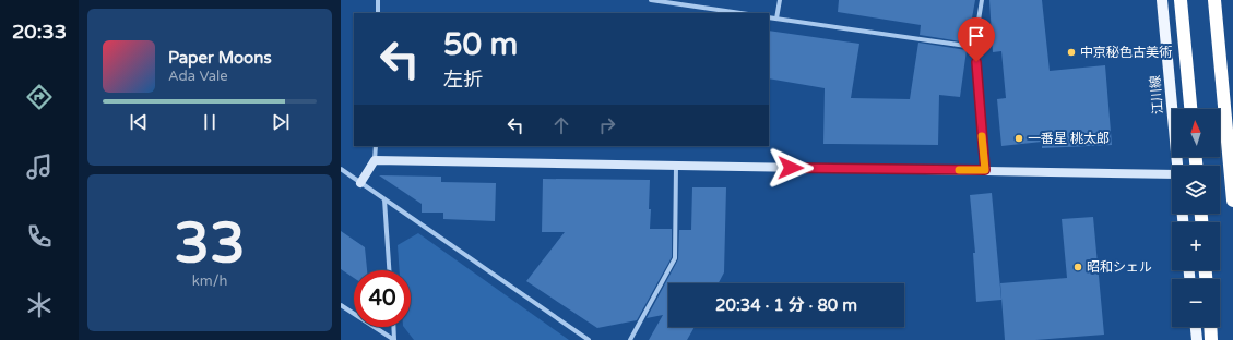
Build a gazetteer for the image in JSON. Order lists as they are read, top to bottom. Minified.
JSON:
{"streets":{"main road":["江川線"]},"places":["中京秘色古美術","一番星 桃太郎","昭和シェル"],"north":"top","page":{"tabs":"20:33","turn":["50 m","左折"],"song":["Paper Moons","Ada Vale"],"map_buttons":["+","−"],"tile":["33","km/h"],"limit":"40","trip":"20:34 · 1 分 · 80 m"}}
